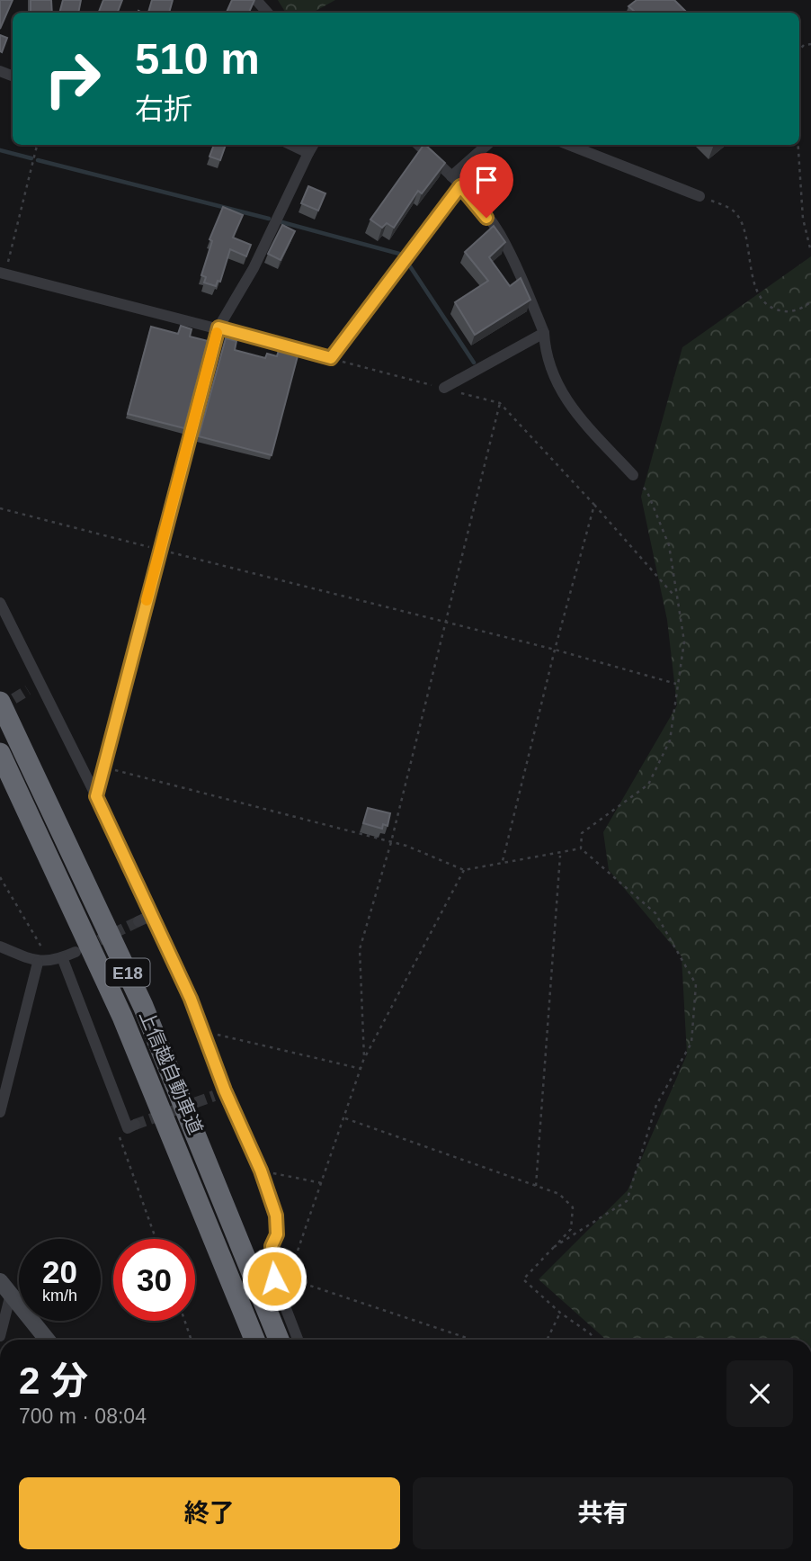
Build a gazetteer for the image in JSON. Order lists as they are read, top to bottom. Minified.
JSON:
{"streets":{"highway":["E18","上信越自動車道"]},"page":{"turn":["510 m","右折"],"speed":"20 km/h","limit":"30","heading":["2 分","700 m · 08:04"],"buttons":["終了","共有"]}}
